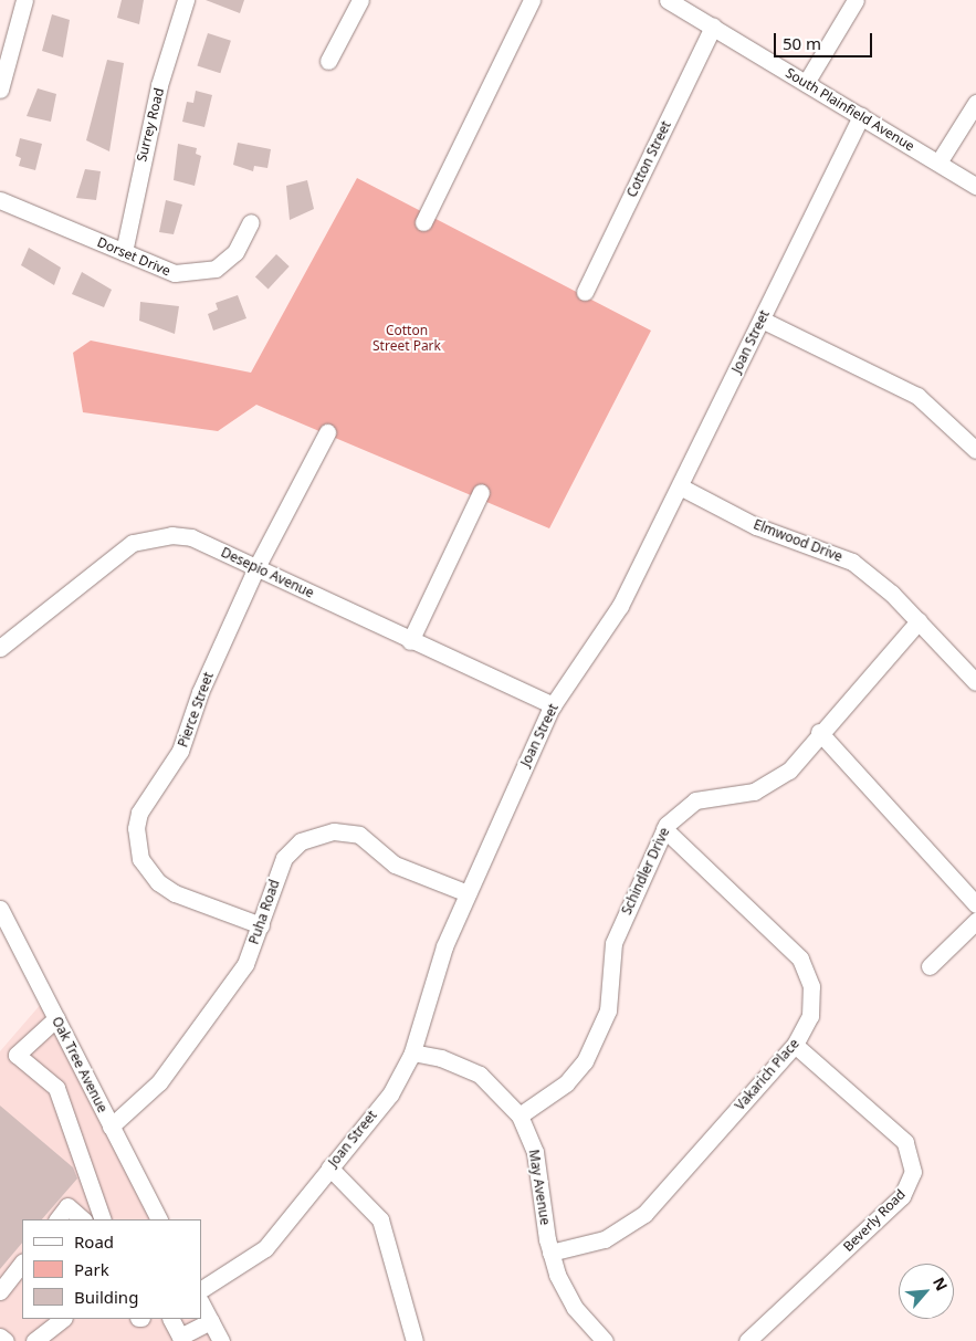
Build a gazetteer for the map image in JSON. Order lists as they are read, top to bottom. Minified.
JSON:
{"streets":{"street":["South Plainfield Avenue","Surrey Road","Cotton Street","Dorset Drive","Joan Street","Elmwood Drive","Desepio Avenue","Pierce Street","Schindler Drive","Puha Road","Oak Tree Avenue","Vakarich Place","May Avenue","Beverly Road"]},"crossings":[["South Plainfield Avenue","Cotton Street"],["South Plainfield Avenue","Joan Street"],["Surrey Road","Dorset Drive"],["Joan Street","Elmwood Drive"],["Joan Street","Desepio Avenue"],["Joan Street","Puha Road"],["Joan Street","May Avenue"],["Elmwood Drive","Schindler Drive"],["Desepio Avenue","Pierce Street"],["Pierce Street","Puha Road"],["Schindler Drive","Vakarich Place"],["Schindler Drive","May Avenue"],["Puha Road","Oak Tree Avenue"],["Vakarich Place","May Avenue"],["Vakarich Place","Beverly Road"]],"parks":["Cotton Street Park"],"legend":["Road","Park","Building"],"scale_bar":"50 m","north":"top right"}
